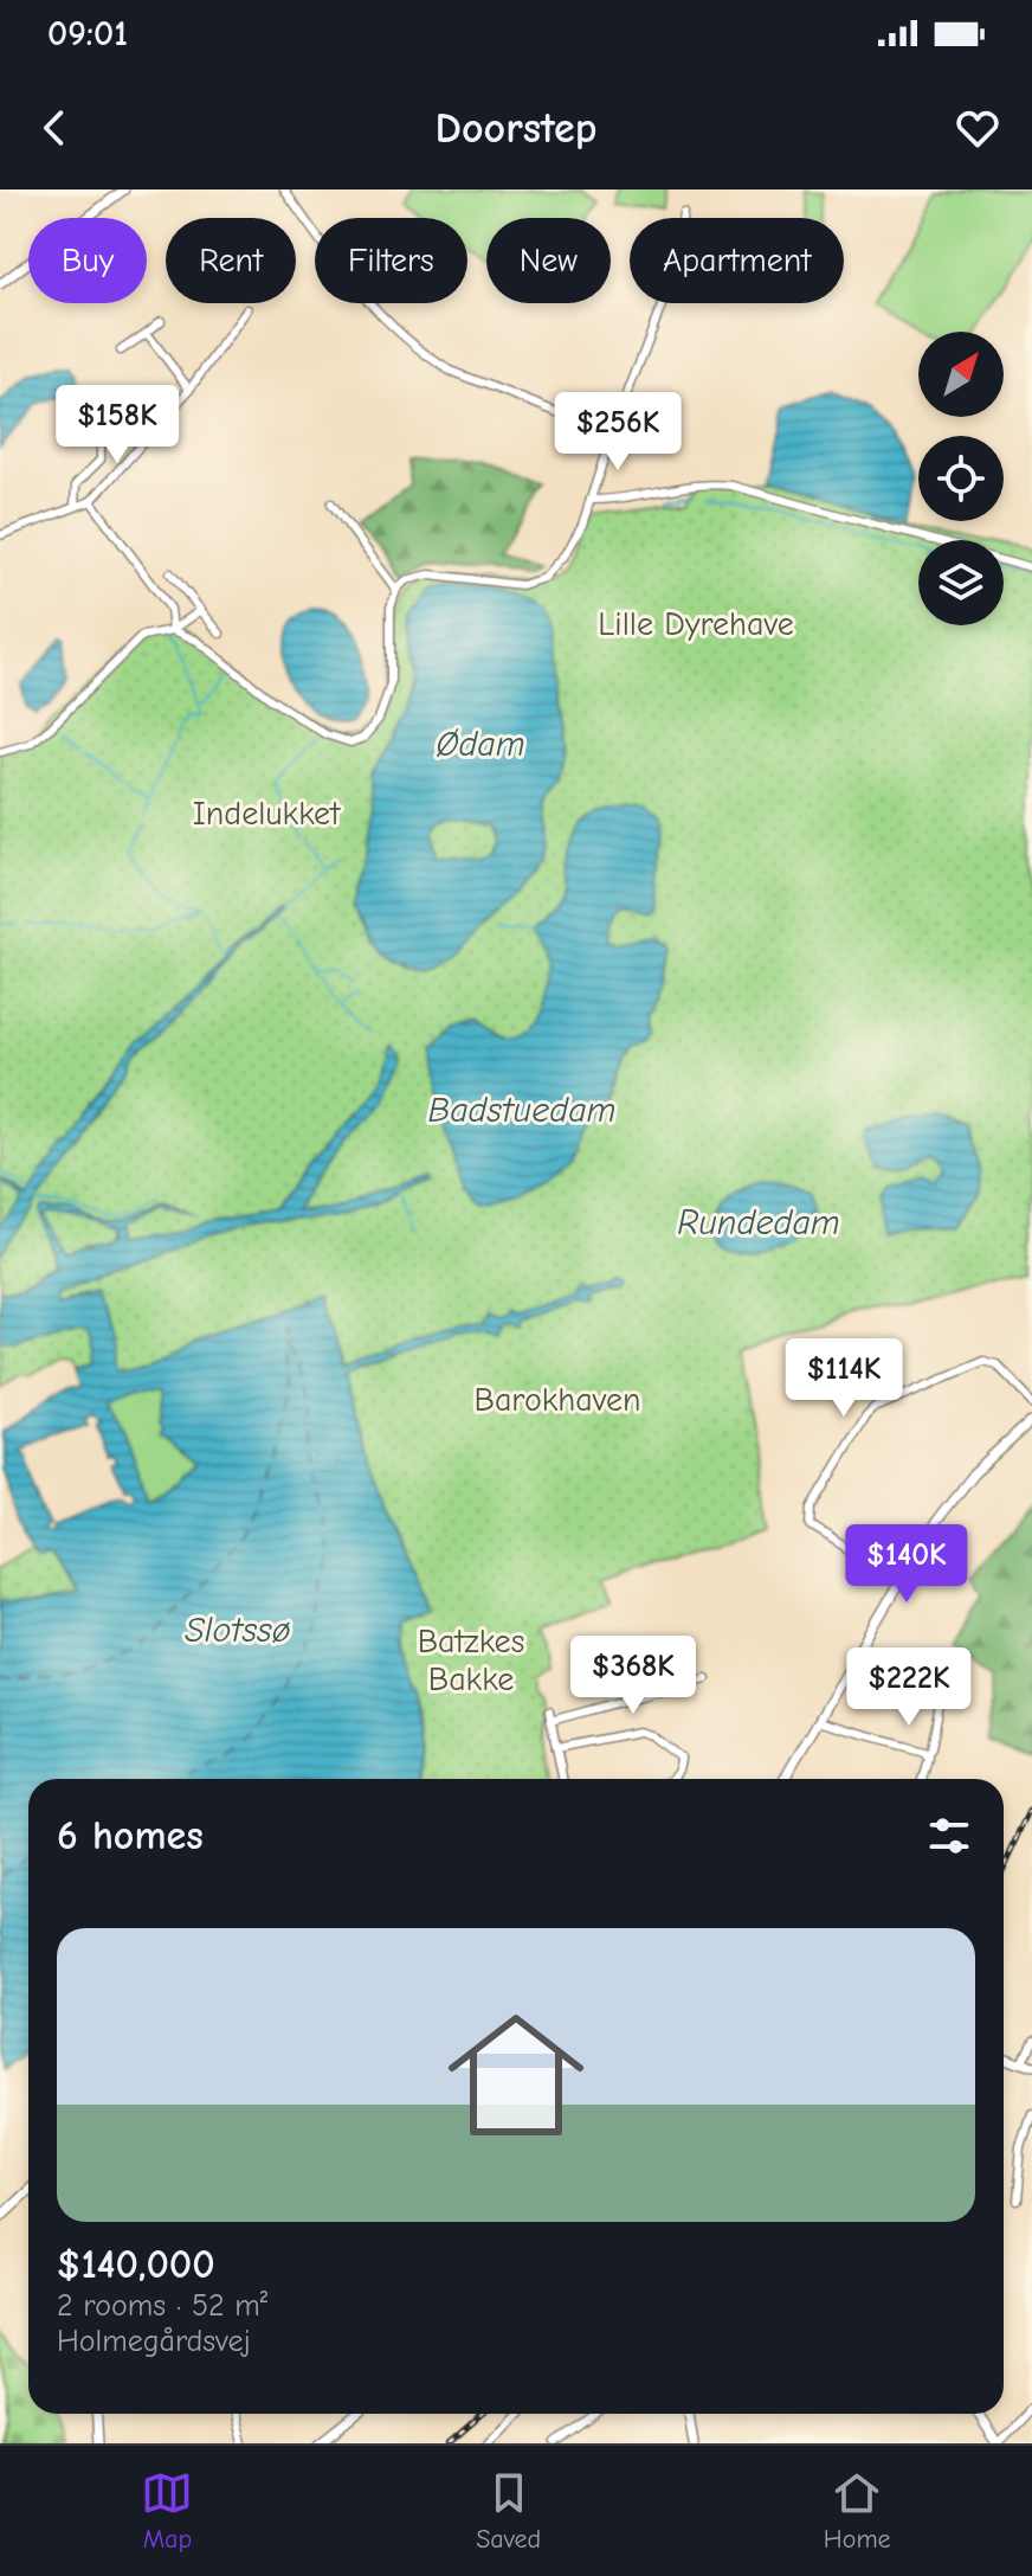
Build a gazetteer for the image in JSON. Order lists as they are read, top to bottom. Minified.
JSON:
{"water":["Ødam","Badstuedam","Rundedam","Slotssø"],"parks":["Lille Dyrehave","Indelukket","Barokhaven","Batzkes Bakke"],"north":"top right","page":{"status":"09:01","header":"Doorstep","chip":["Buy","Rent","Filters","New","Apartment"],"price":["$158K","$256K","$114K","$140K","$368K","$222K"],"heading":"6 homes","list":[{"name":"$140,000","note":"2 rooms · 52 m² · Holmegårdsvej"}],"tabs":["Map","Saved","Home"]}}
